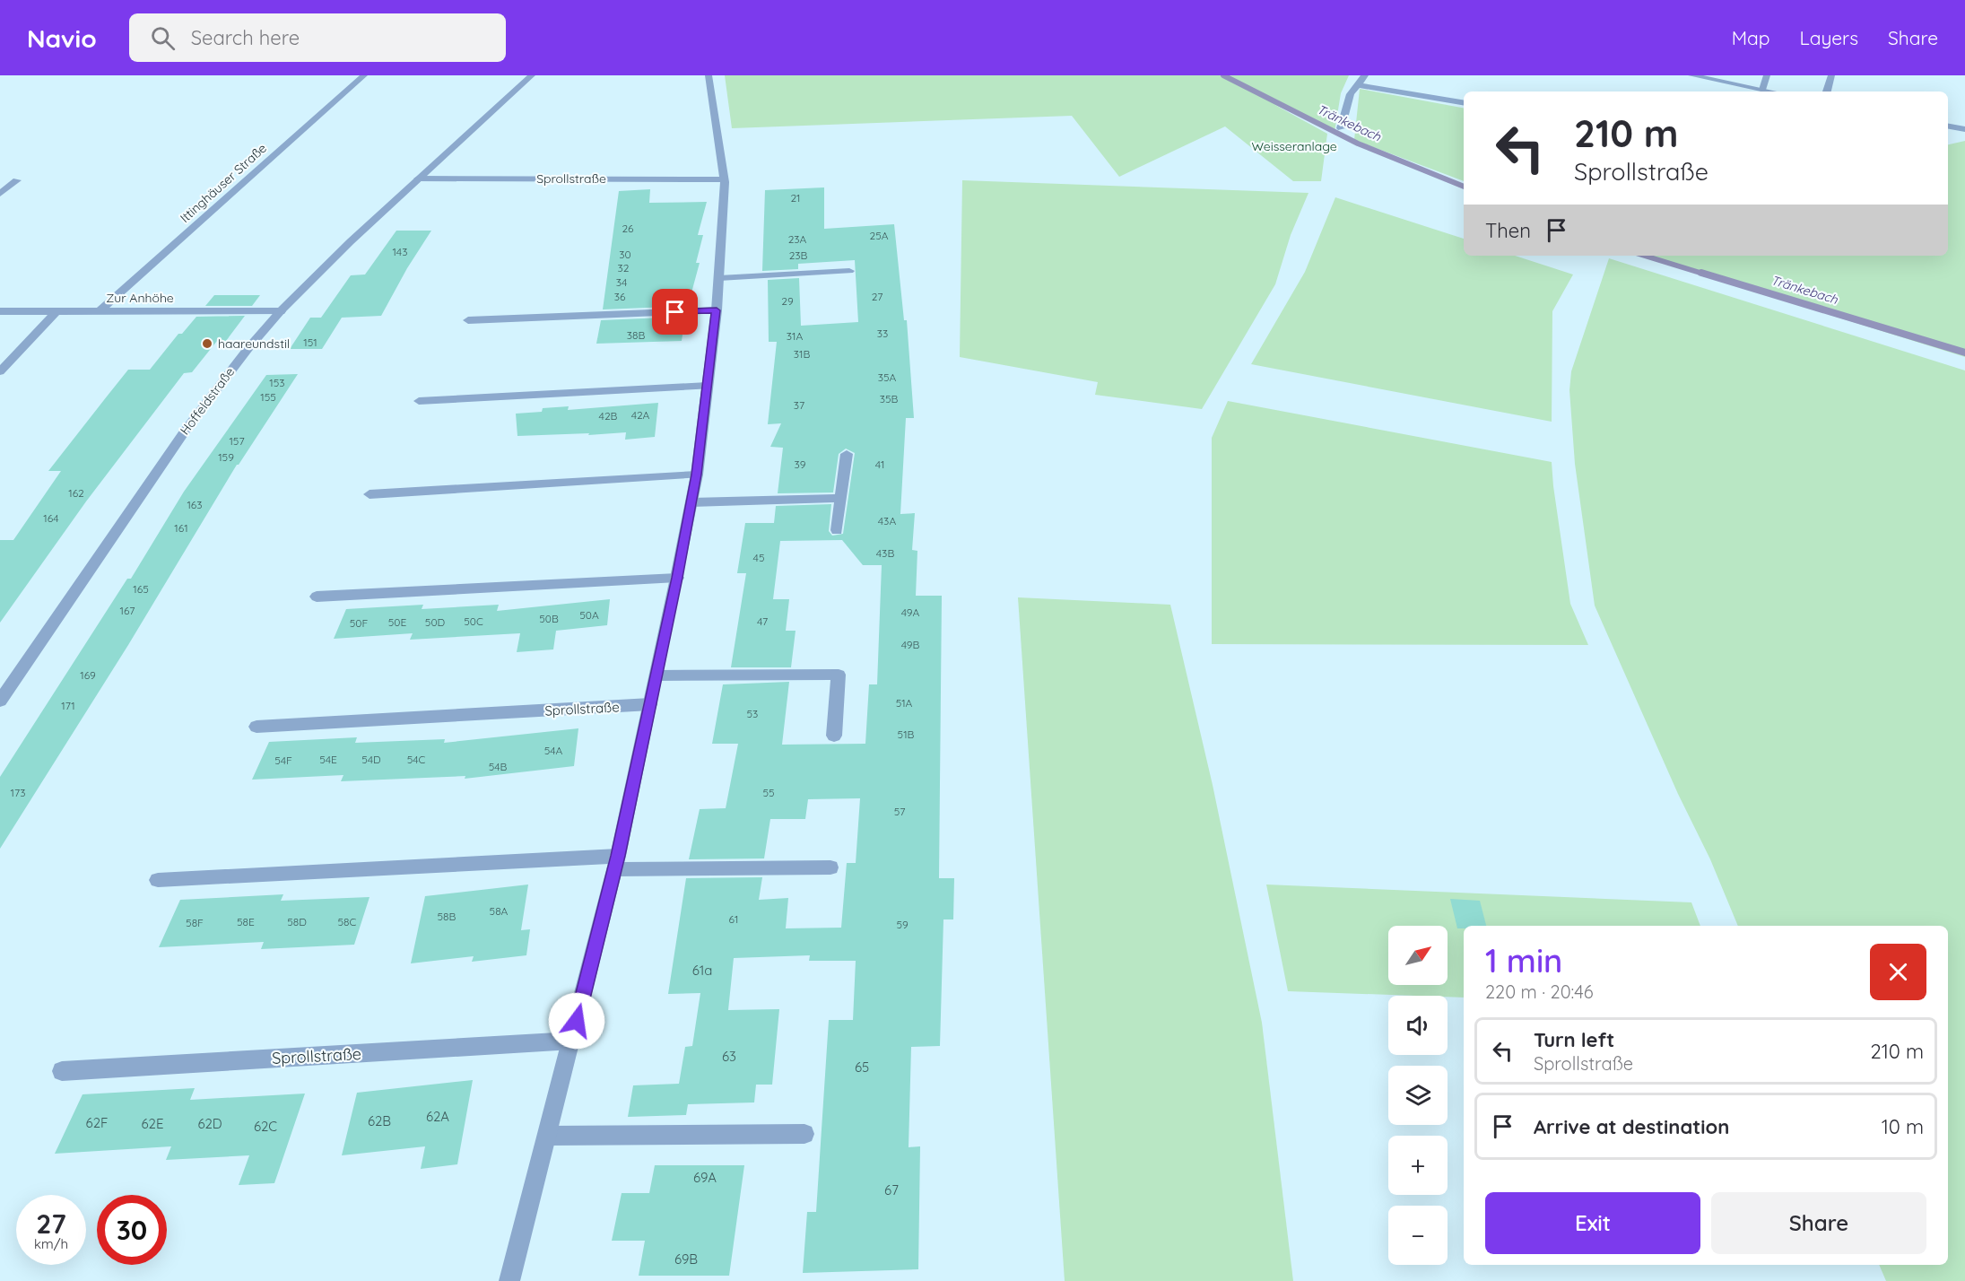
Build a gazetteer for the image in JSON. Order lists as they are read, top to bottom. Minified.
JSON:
{"streets":{"street":["Sprollstraße","Ittinghäuser Straße","Zur Anhöhe","Hoffeldstraße"]},"crossings":[["Sprollstraße","Hoffeldstraße"],["Ittinghäuser Straße","Zur Anhöhe"],["Zur Anhöhe","Hoffeldstraße"]],"water":["Tränkebach"],"parks":["Weisseranlage"],"places":["haareundstil"],"house_numbers":["21","26","25A","23A","143","30","23B","32","34","36","27","29","33","38B","31A","151","31B","35A","153","155","35B","37","42A","42B","157","159","39","41","162","163","164","43A","161","43B","45","165","167","49A","50A","50B","50C","47","50E","50D","50F","49B","169","51A","171","53","51B","54A","54E","54D","54C","54F","54B","173","55","57","58A","58B","61","58E","58D","58C","58F","59","61a","63","65","62A","62B","62F","62E","62D","62C","69A","67","69B"],"north":"top right","page":{"header":"Navio","search":"Search here","nav":["Map","Layers","Share"],"turn":["210 m","Sprollstraße"],"then":"Then","map_buttons":["+","−"],"heading":["1 min","220 m · 20:46"],"list":[{"name":"Turn left","note":"Sprollstraße","value":"210 m"},{"name":"Arrive at destination","value":"10 m"}],"buttons":["Exit","Share"],"speed":"27 km/h","limit":"30"}}
